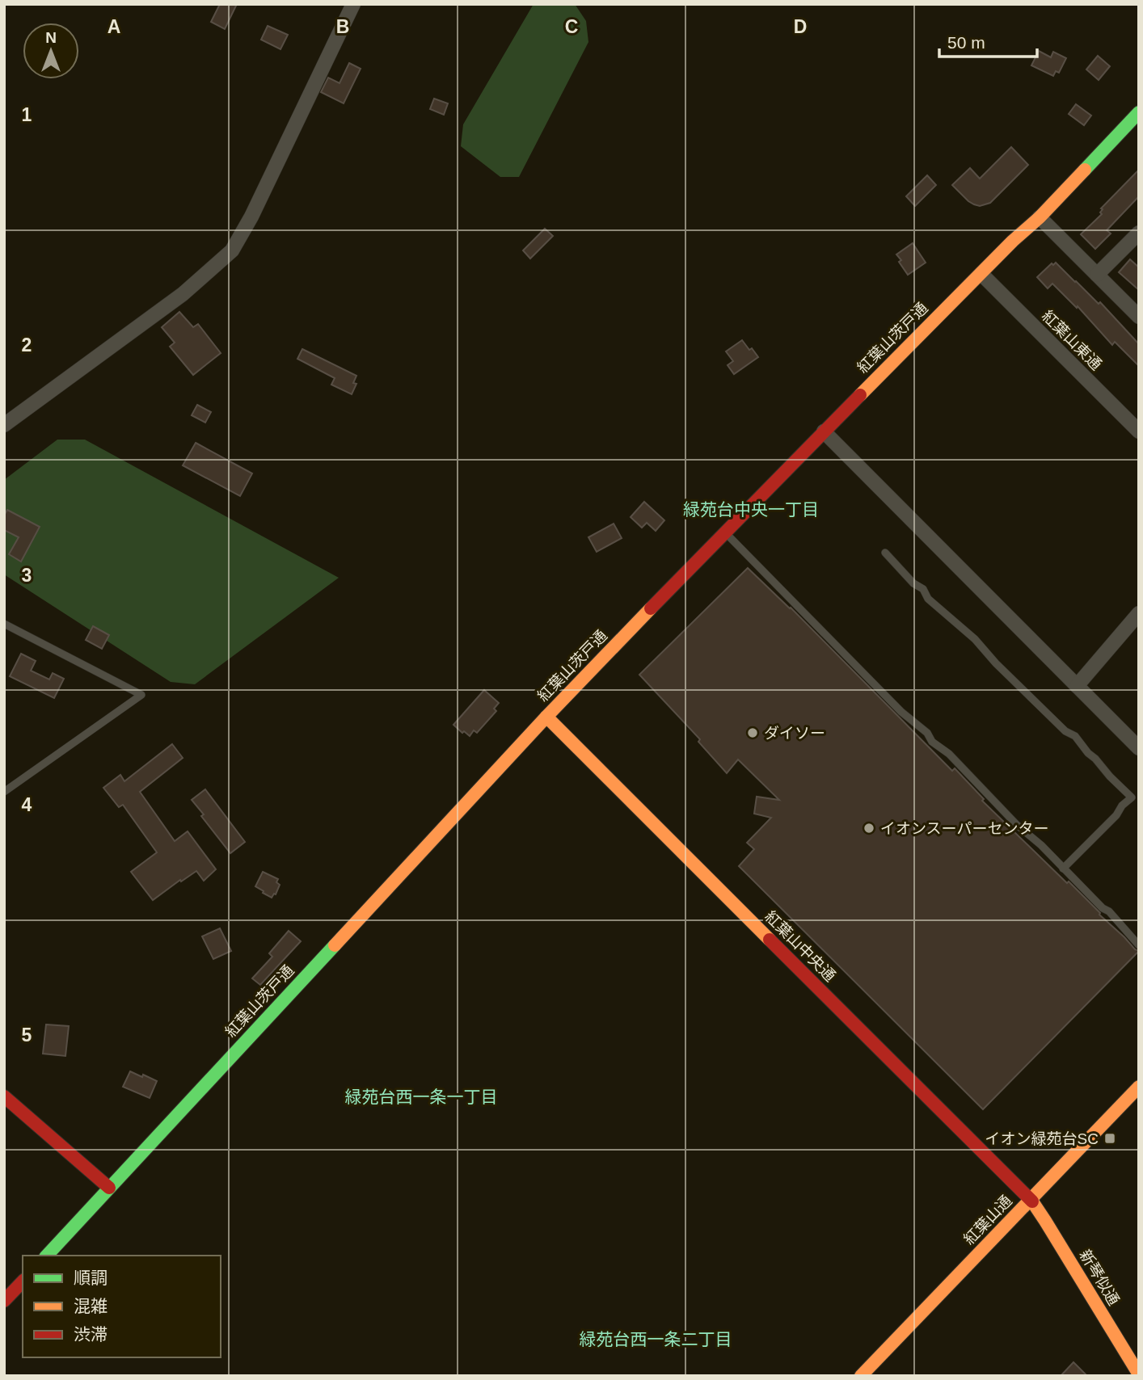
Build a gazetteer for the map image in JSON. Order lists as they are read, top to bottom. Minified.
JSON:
{"streets":{"street":["紅葉山茨戸通","紅葉山東通","紅葉山中央通","紅葉山通","新琴似通"]},"crossings":[["紅葉山茨戸通","紅葉山東通"],["紅葉山茨戸通","紅葉山中央通"],["紅葉山中央通","紅葉山通"],["紅葉山中央通","新琴似通"],["紅葉山通","新琴似通"]],"districts":["緑苑台中央一丁目","緑苑台西一条一丁目","緑苑台西一条二丁目"],"places":{"other":["ダイソー","イオンスーパーセンター"],"transit":["イオン緑苑台SC"]},"legend":["順調","混雑","渋滞"],"scale_bar":"50 m","north":"top","grid":{"columns":["A","B","C","D"],"rows":["1","2","3","4","5"]}}
